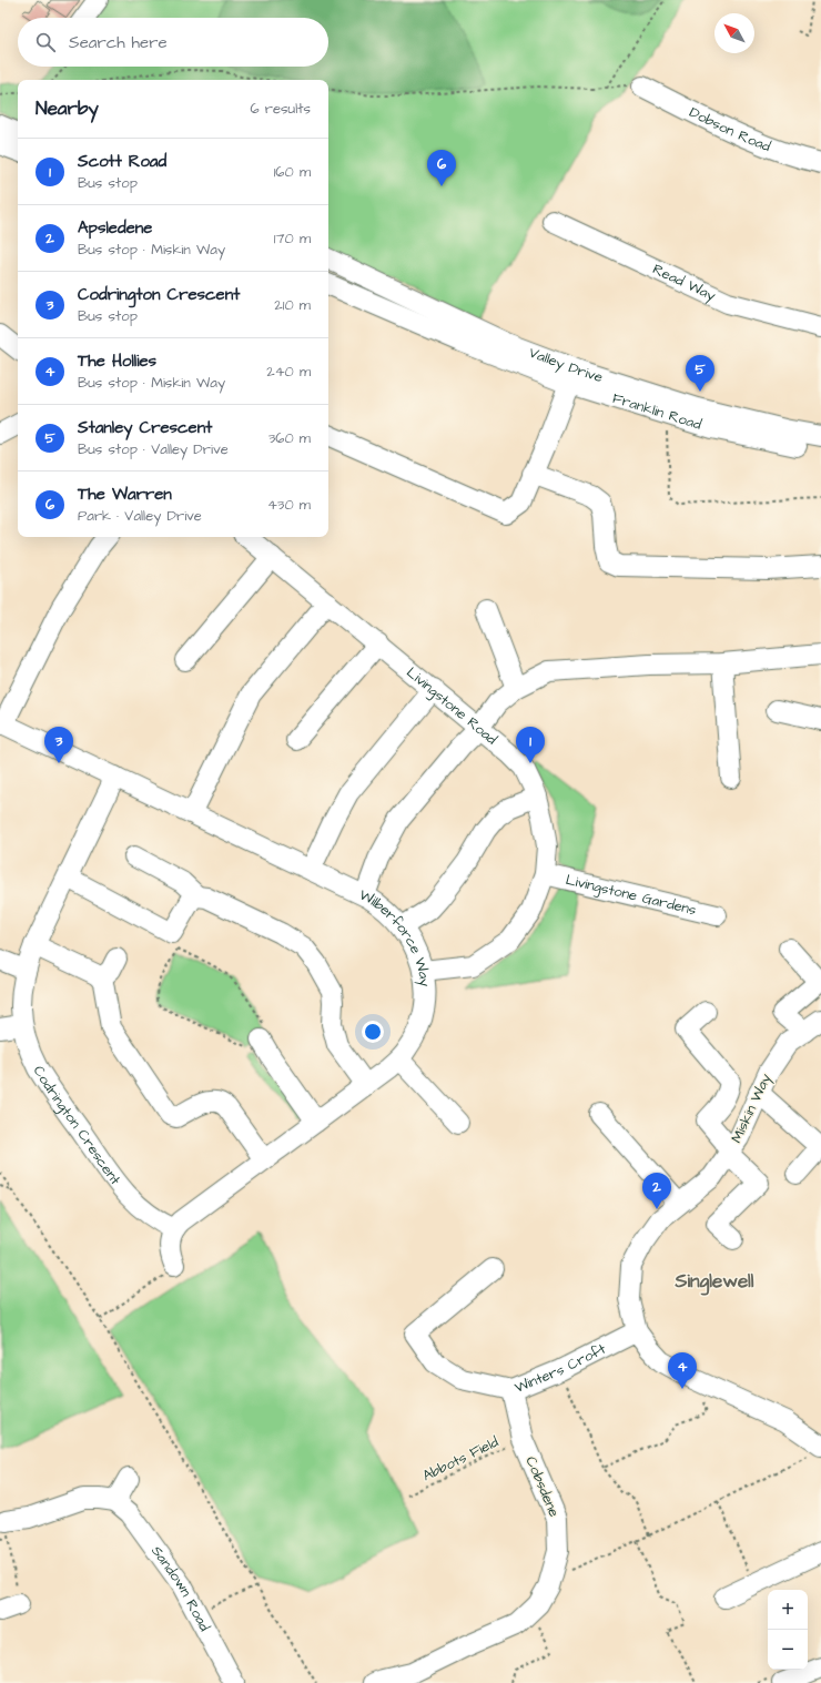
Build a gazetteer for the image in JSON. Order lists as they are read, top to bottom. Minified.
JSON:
{"streets":{"street":["Dobson Road","Read Way","Valley Drive","Franklin Road","Livingstone Road","Livingstone Gardens","Wilberforce Way","Miskin Way","Codrington Crescent","Winters Croft","Cobsdene","Sandown Road"],"path":["Abbots Field"]},"crossings":[["Livingstone Road","Livingstone Gardens"],["Livingstone Road","Wilberforce Way"],["Wilberforce Way","Codrington Crescent"],["Miskin Way","Winters Croft"],["Winters Croft","Cobsdene"],["Abbots Field","Cobsdene"]],"districts":["Singlewell"],"north":"top left","page":{"search":"Search here","heading":["Nearby","6 results"],"list":[{"mark":"1","name":"Scott Road","note":"Bus stop","value":"160 m"},{"mark":"2","name":"Apsledene","note":"Bus stop · Miskin Way","value":"170 m"},{"mark":"3","name":"Codrington Crescent","note":"Bus stop","value":"210 m"},{"mark":"4","name":"The Hollies","note":"Bus stop · Miskin Way","value":"240 m"},{"mark":"5","name":"Stanley Crescent","note":"Bus stop · Valley Drive","value":"360 m"},{"mark":"6","name":"The Warren","note":"Park · Valley Drive","value":"430 m"}],"pins":["6","5","1","3","2","4"],"map_buttons":["+","−"]}}
